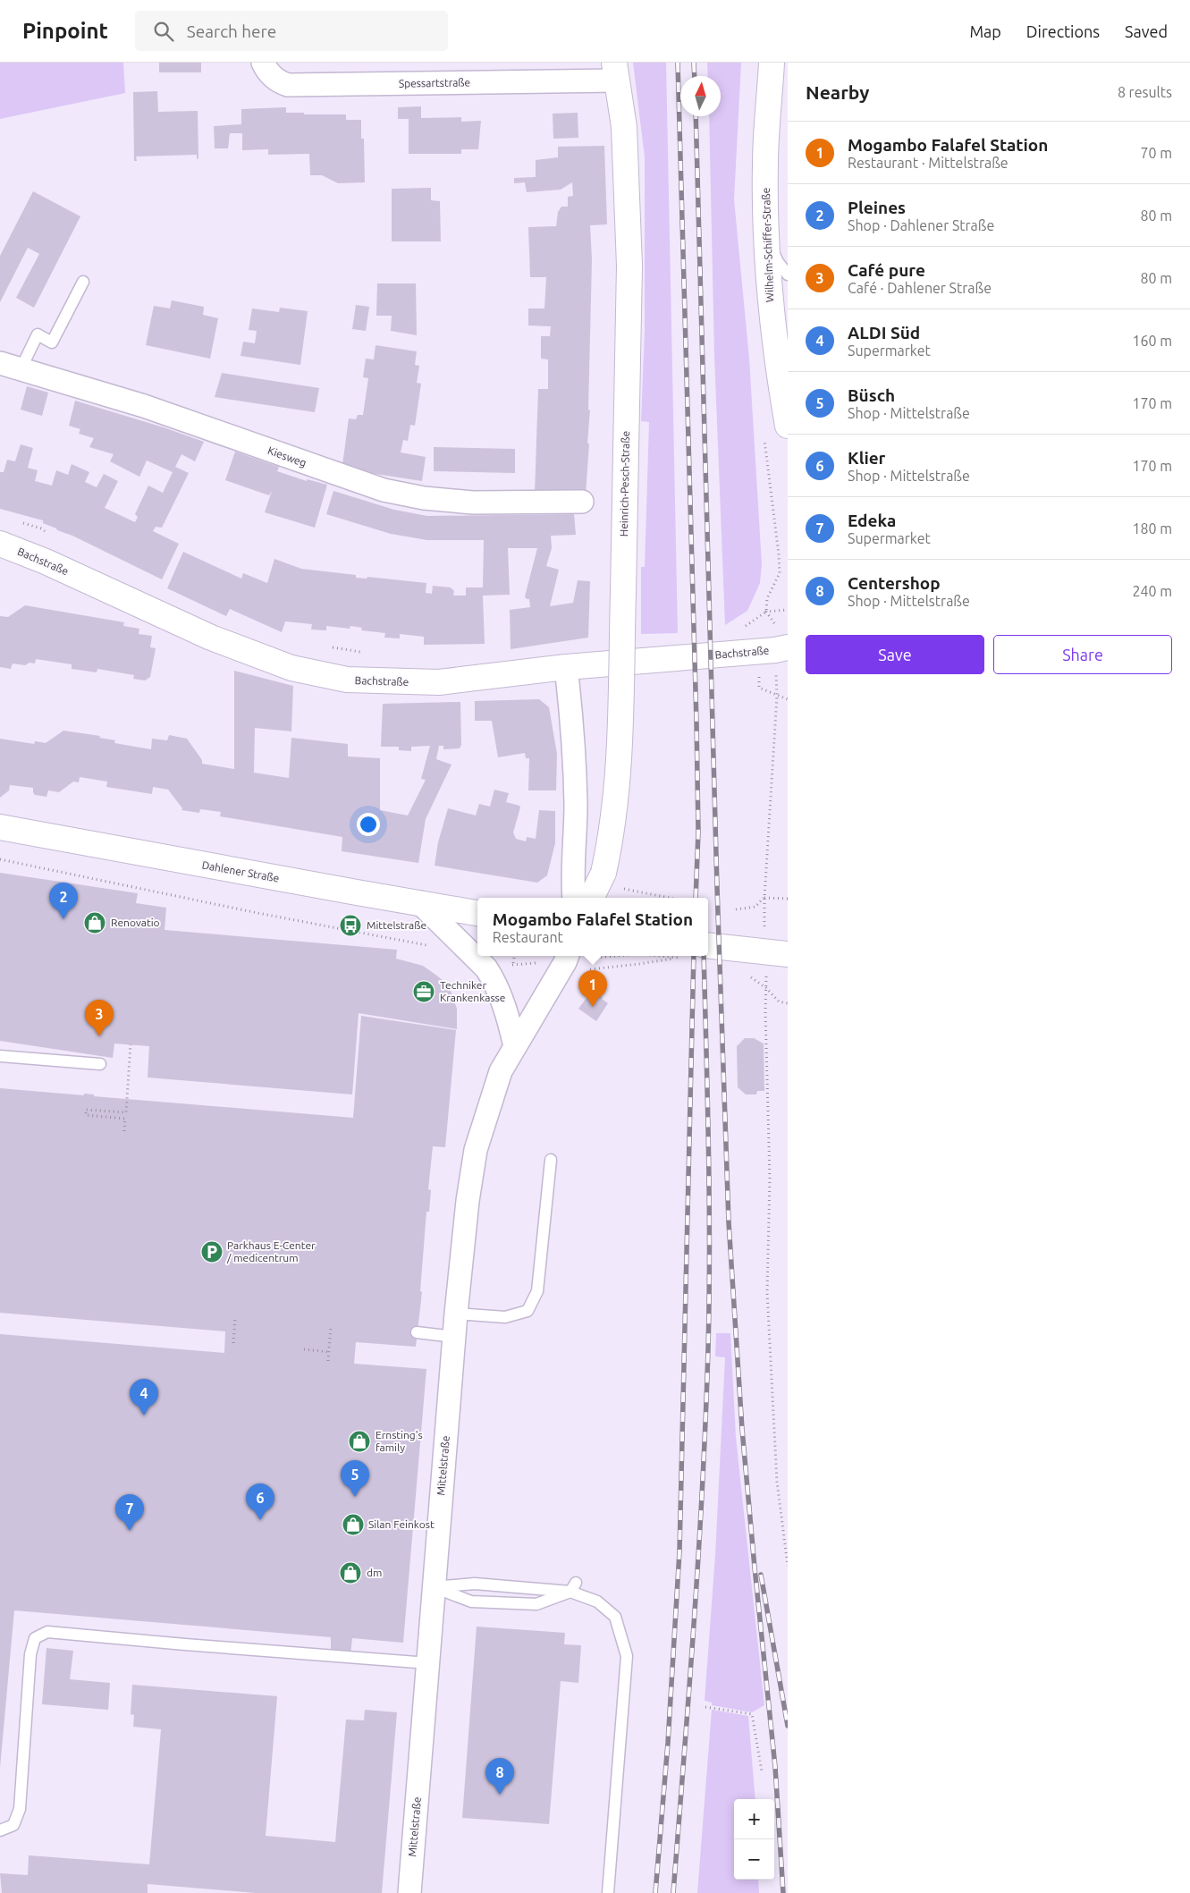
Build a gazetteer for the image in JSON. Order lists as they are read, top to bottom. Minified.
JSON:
{"streets":{"main road":["Wilhelm-Schiffer-Straße","Heinrich-Pesch-Straße","Bachstraße","Dahlener Straße"],"street":["Spessartstraße","Kiesweg","Mittelstraße"]},"crossings":[["Spessartstraße","Heinrich-Pesch-Straße"]],"places":{"shop":["Renovatio","Ernsting's family","Silan Feinkost","dm"],"bus stop":["Mittelstraße"],"office":["Techniker Krankenkasse"],"parking":["Parkhaus E-Center / medicentrum"]},"north":"top","page":{"header":"Pinpoint","search":"Search here","nav":["Map","Directions","Saved"],"heading":["Nearby","8 results"],"list":[{"mark":"1","name":"Mogambo Falafel Station","note":"Restaurant · Mittelstraße","value":"70 m"},{"mark":"2","name":"Pleines","note":"Shop · Dahlener Straße","value":"80 m"},{"mark":"3","name":"Café pure","note":"Café · Dahlener Straße","value":"80 m"},{"mark":"4","name":"ALDI Süd","note":"Supermarket","value":"160 m"},{"mark":"5","name":"Büsch","note":"Shop · Mittelstraße","value":"170 m"},{"mark":"6","name":"Klier","note":"Shop · Mittelstraße","value":"170 m"},{"mark":"7","name":"Edeka","note":"Supermarket","value":"180 m"},{"mark":"8","name":"Centershop","note":"Shop · Mittelstraße","value":"240 m"}],"buttons":["Save","Share"],"pins":["2","1","3","4","5","6","7","8"],"popup":["Mogambo Falafel Station","Restaurant"],"map_buttons":["+","−"]}}
